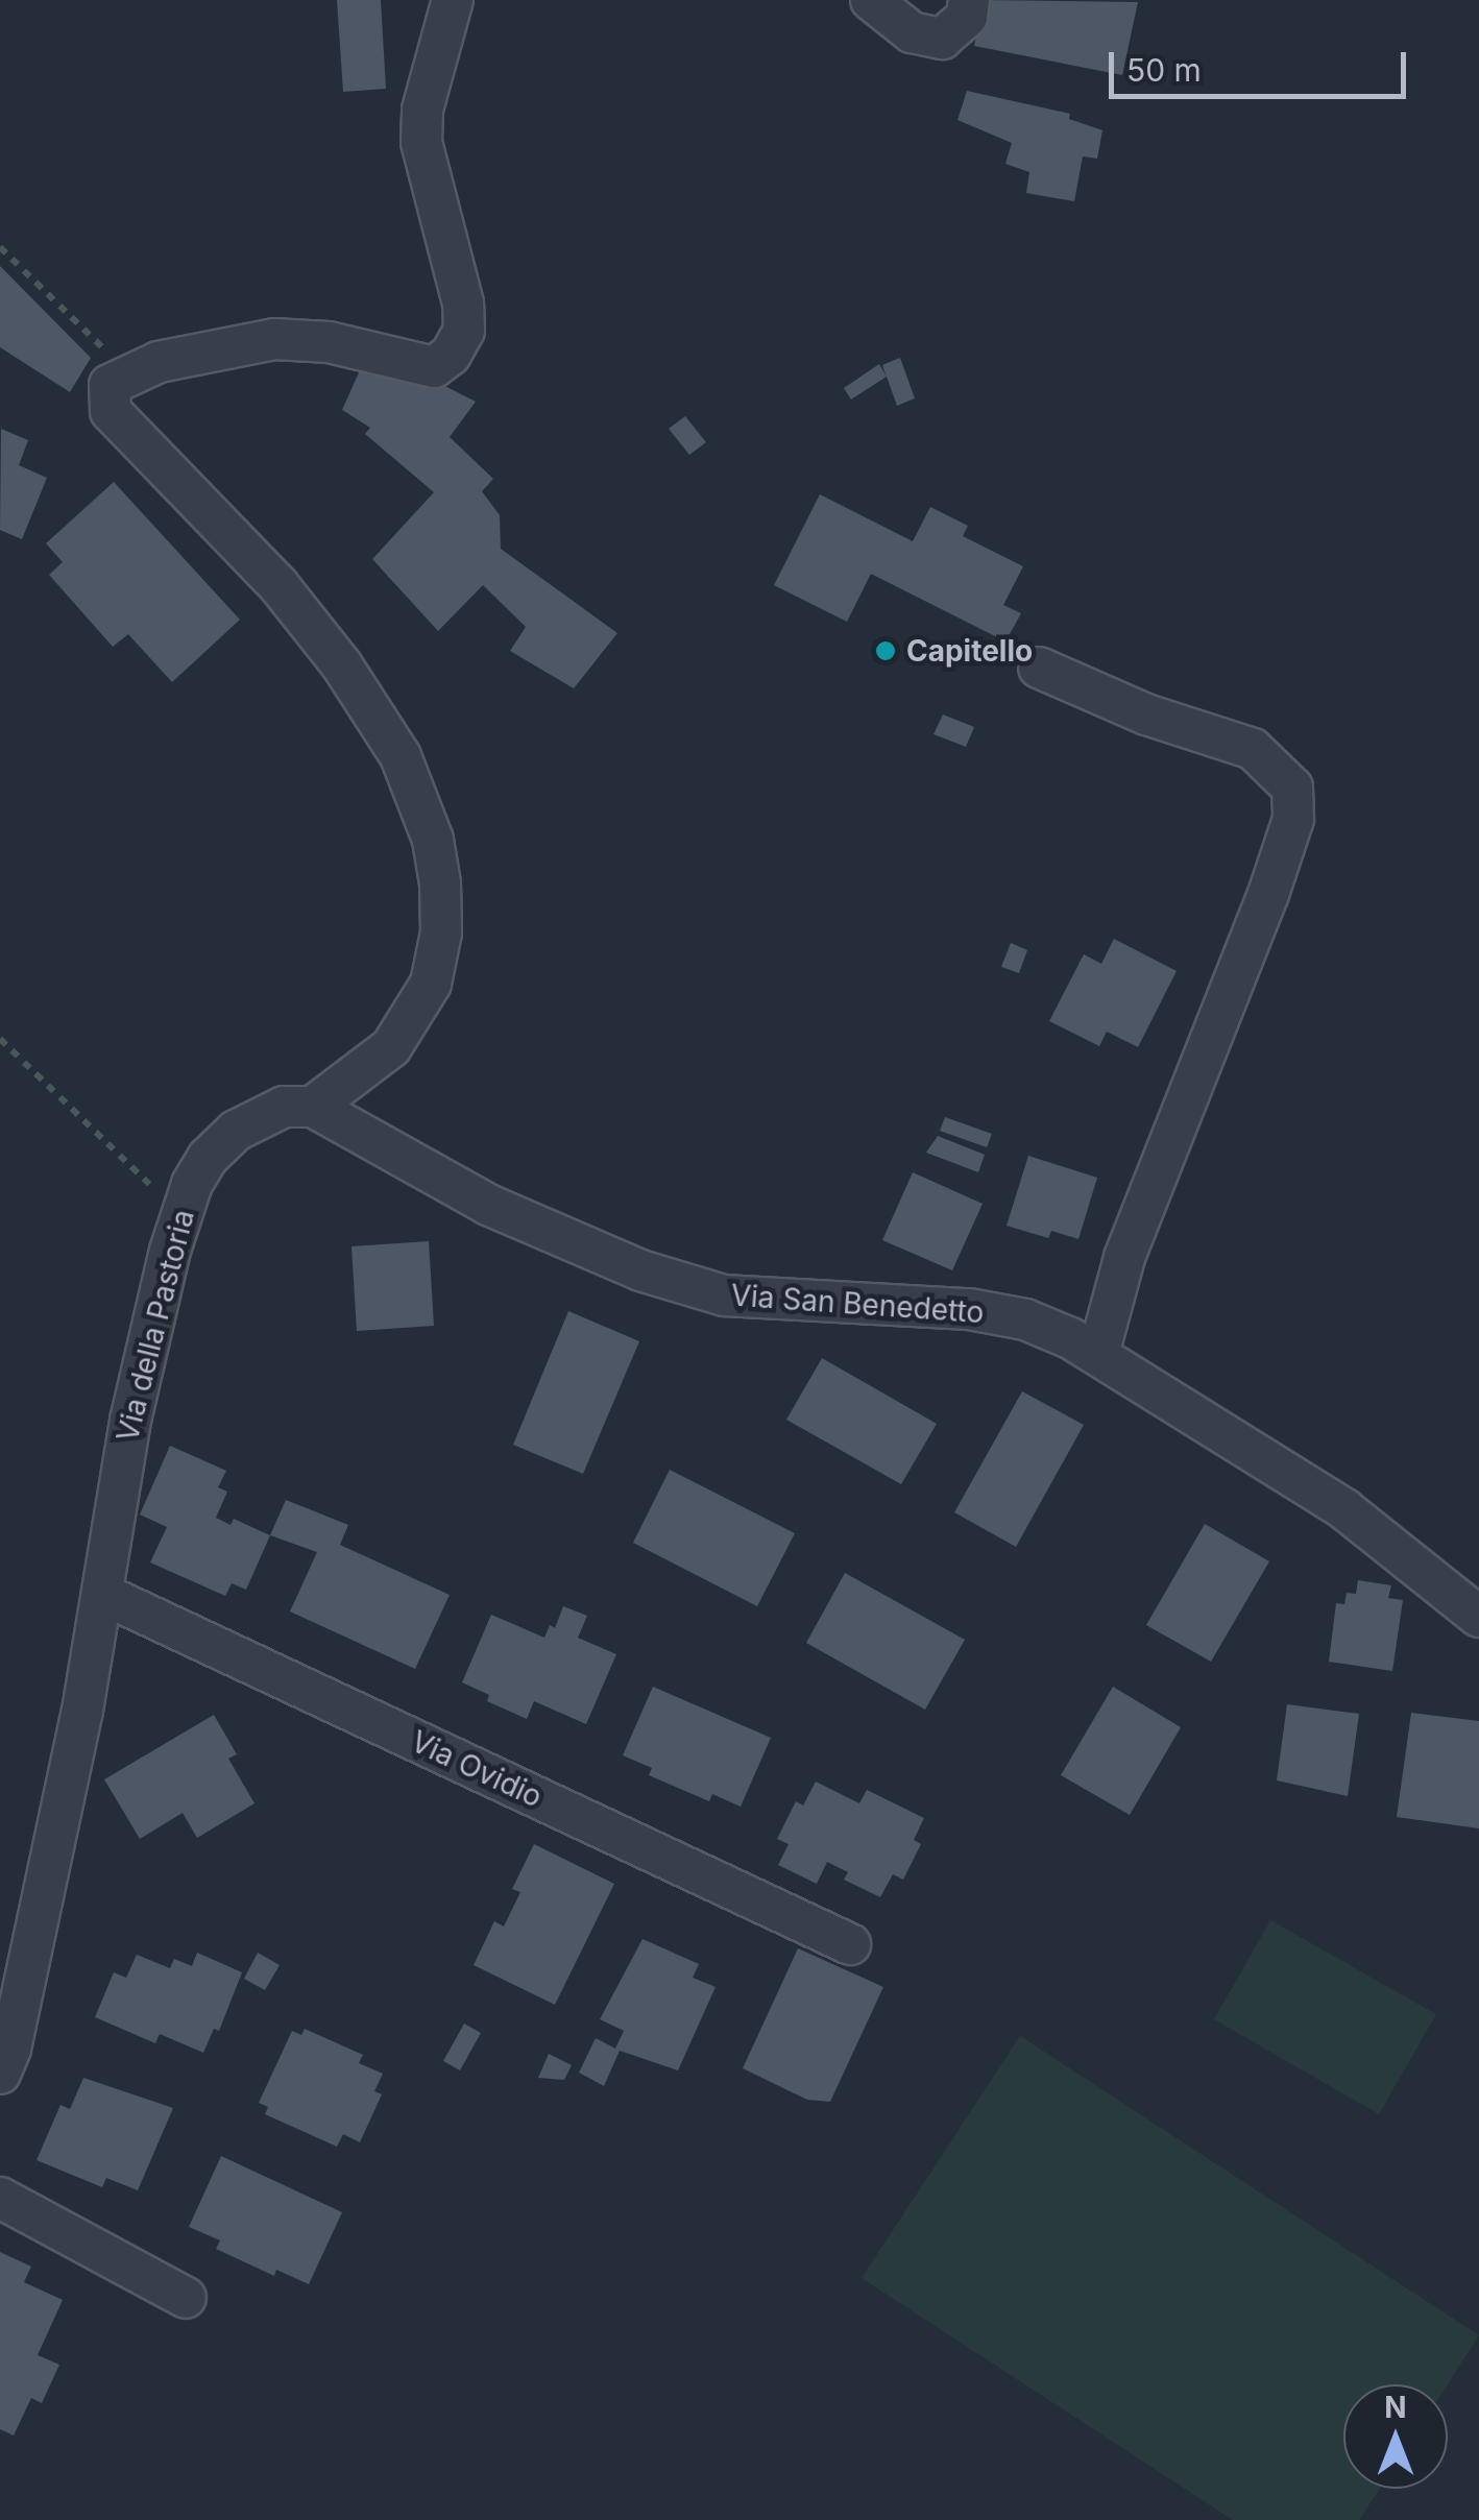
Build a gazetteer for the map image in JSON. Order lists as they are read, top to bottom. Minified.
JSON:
{"streets":{"street":["Via San Benedetto","Via della Pastoria","Via Ovidio"]},"crossings":[["Via San Benedetto","Via della Pastoria"],["Via della Pastoria","Via Ovidio"]],"places":["Capitello"],"scale_bar":"50 m","north":"top"}
